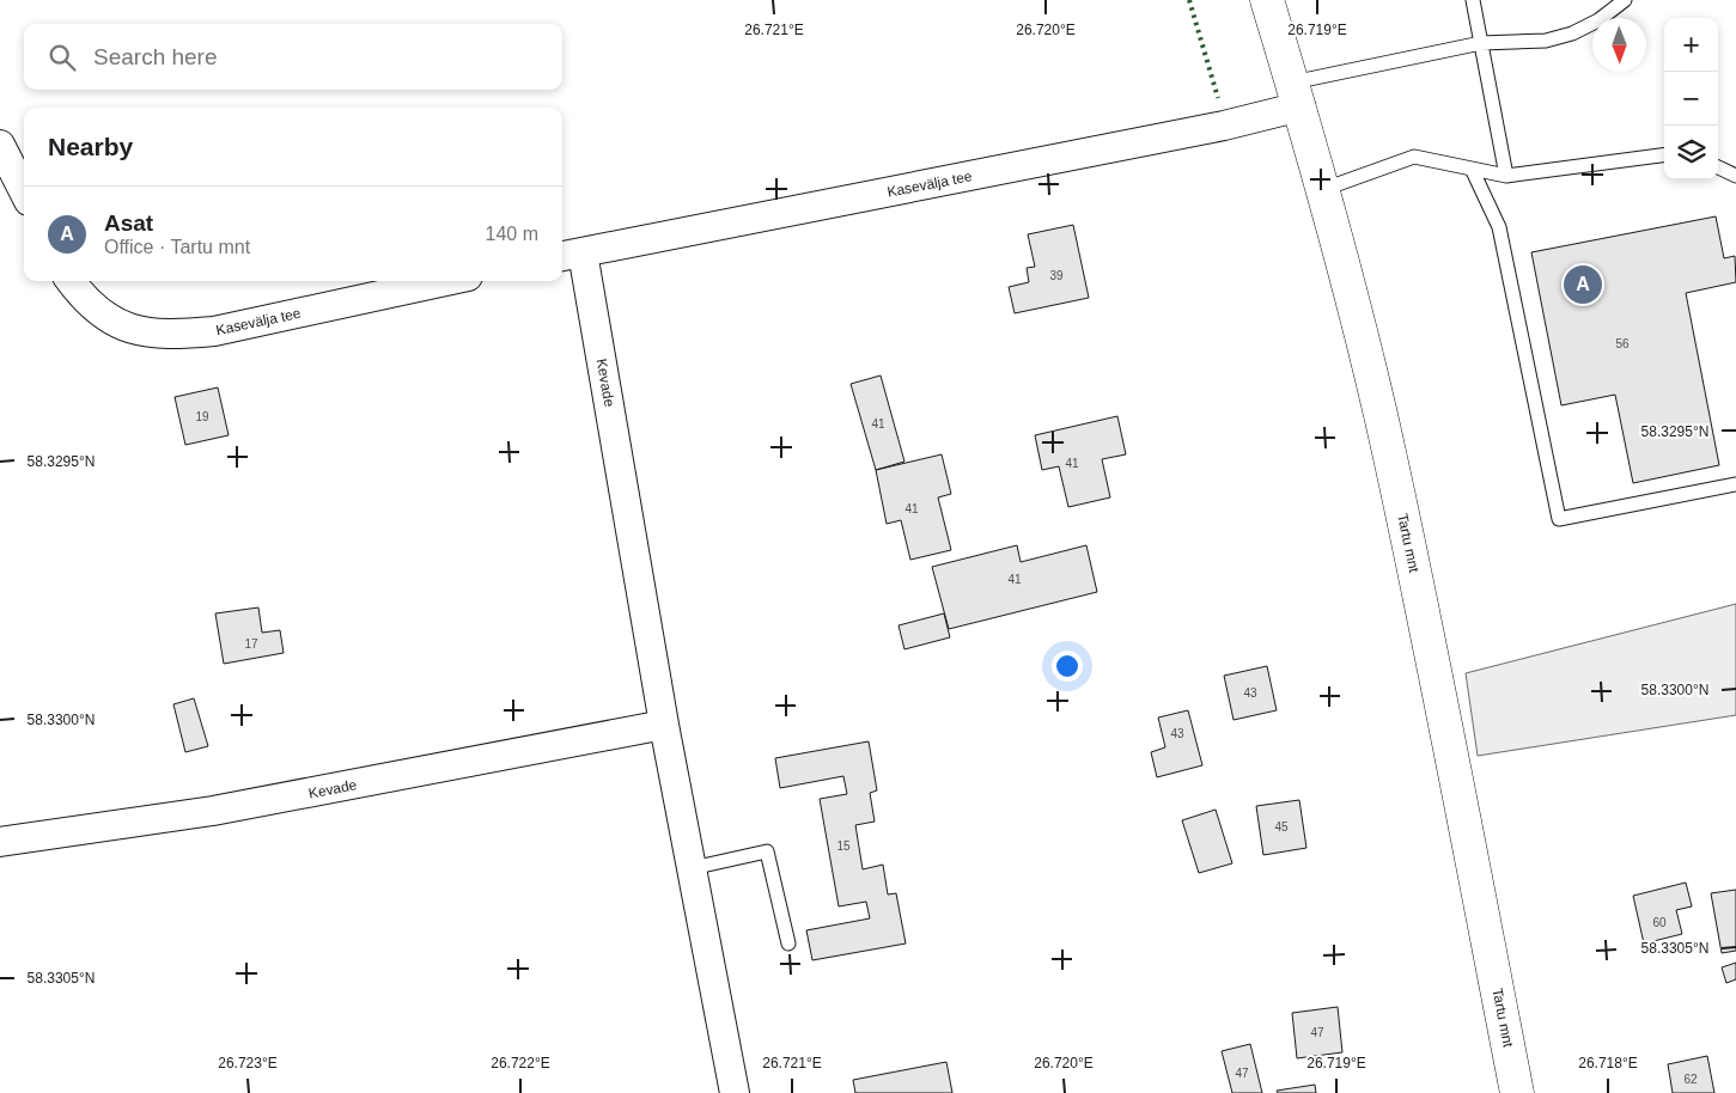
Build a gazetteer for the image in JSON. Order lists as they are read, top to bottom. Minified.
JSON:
{"streets":{"street":["Kasevälja tee","Kevade","Tartu mnt"]},"crossings":[["Kasevälja tee","Kevade"],["Kasevälja tee","Tartu mnt"]],"house_numbers":["39","56","19","41","41","41","41","17","43","43","45","15","60","47","47","62"],"north":"bottom","page":{"map_buttons":["+","−"],"search":"Search here","heading":"Nearby","list":[{"mark":"A","name":"Asat","note":"Office · Tartu mnt","value":"140 m"}],"pins":"A"},"coordinates":["26.721°E","26.720°E","26.719°E","58.3295°N","58.3300°N","58.3305°N","26.723°E","26.722°E","26.718°E"]}
